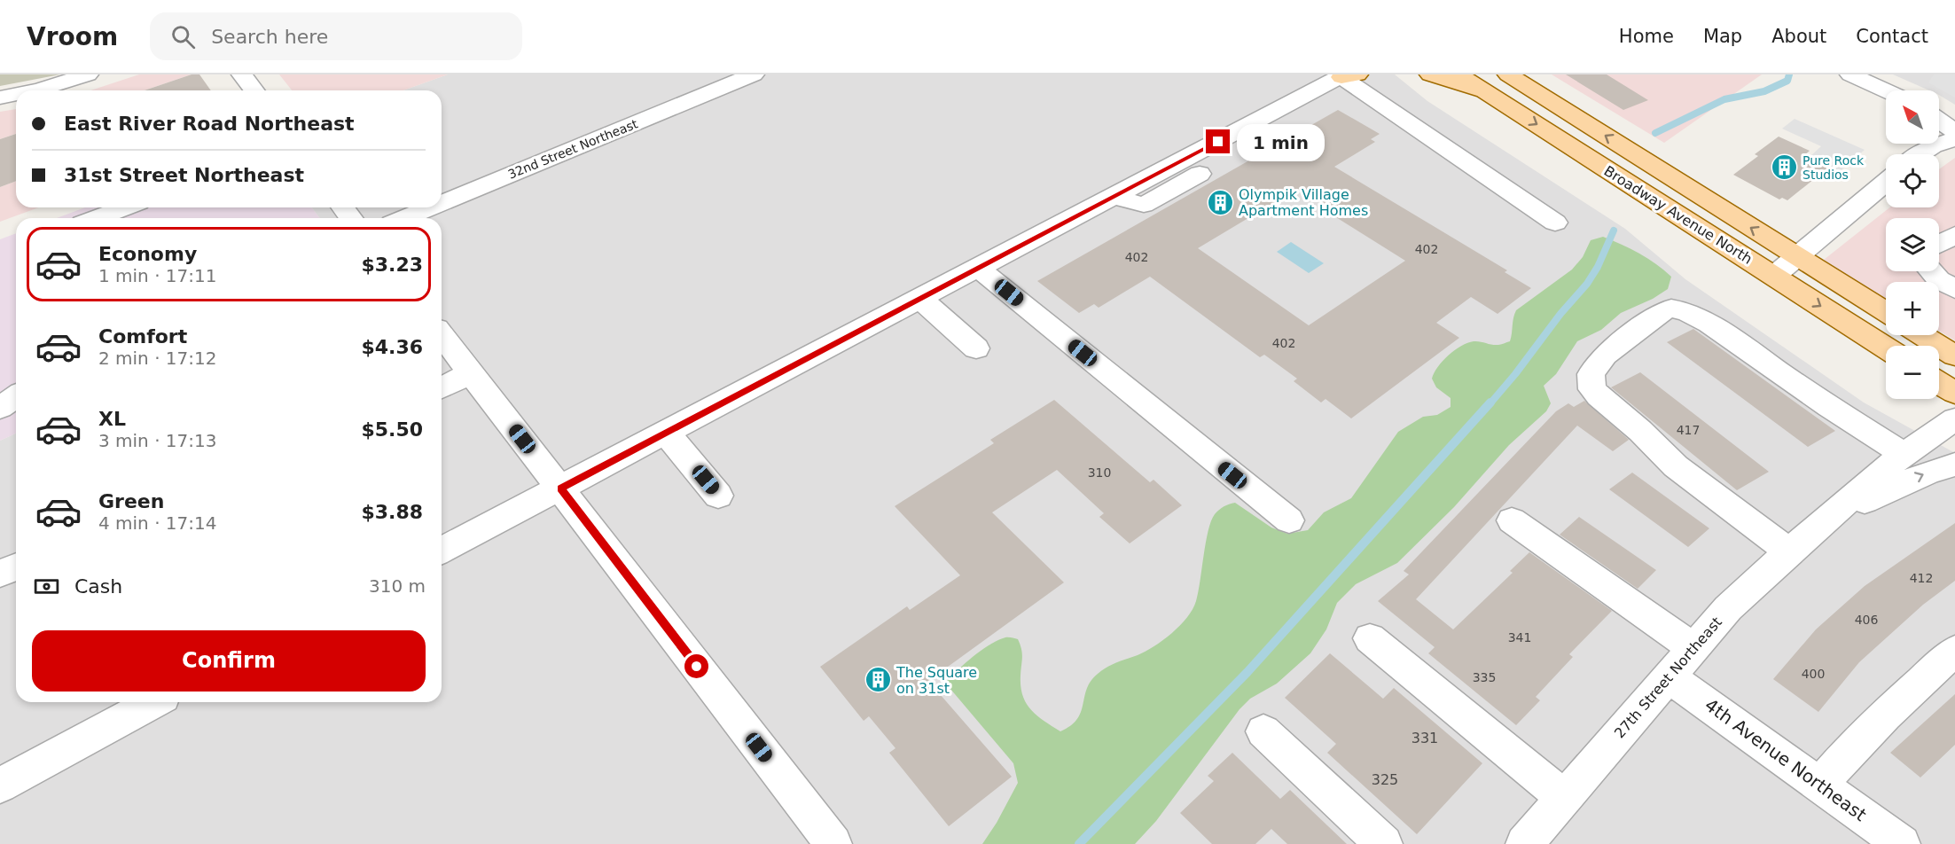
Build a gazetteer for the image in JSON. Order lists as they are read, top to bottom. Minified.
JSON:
{"streets":{"main road":["Broadway Avenue North"],"street":["32nd Street Northeast","27th Street Northeast","4th Avenue Northeast"]},"crossings":[["27th Street Northeast","4th Avenue Northeast"]],"places":{"building":["Pure Rock Studios","Olympik Village Apartment Homes","The Square on 31st"]},"house_numbers":["402","402","402","417","310","412","406","341","400","335","331","325"],"north":"top left","page":{"header":"Vroom","search":"Search here","nav":["Home","Map","About","Contact"],"map_buttons":["+","−"],"banner":["East River Road Northeast","31st Street Northeast"],"bubble":"1 min","list":[{"name":"Economy","note":"1 min · 17:11","value":"$3.23"},{"name":"Comfort","note":"2 min · 17:12","value":"$4.36"},{"name":"XL","note":"3 min · 17:13","value":"$5.50"},{"name":"Green","note":"4 min · 17:14","value":"$3.88"}],"pay":["Cash","310 m"],"buttons":"Confirm"}}
